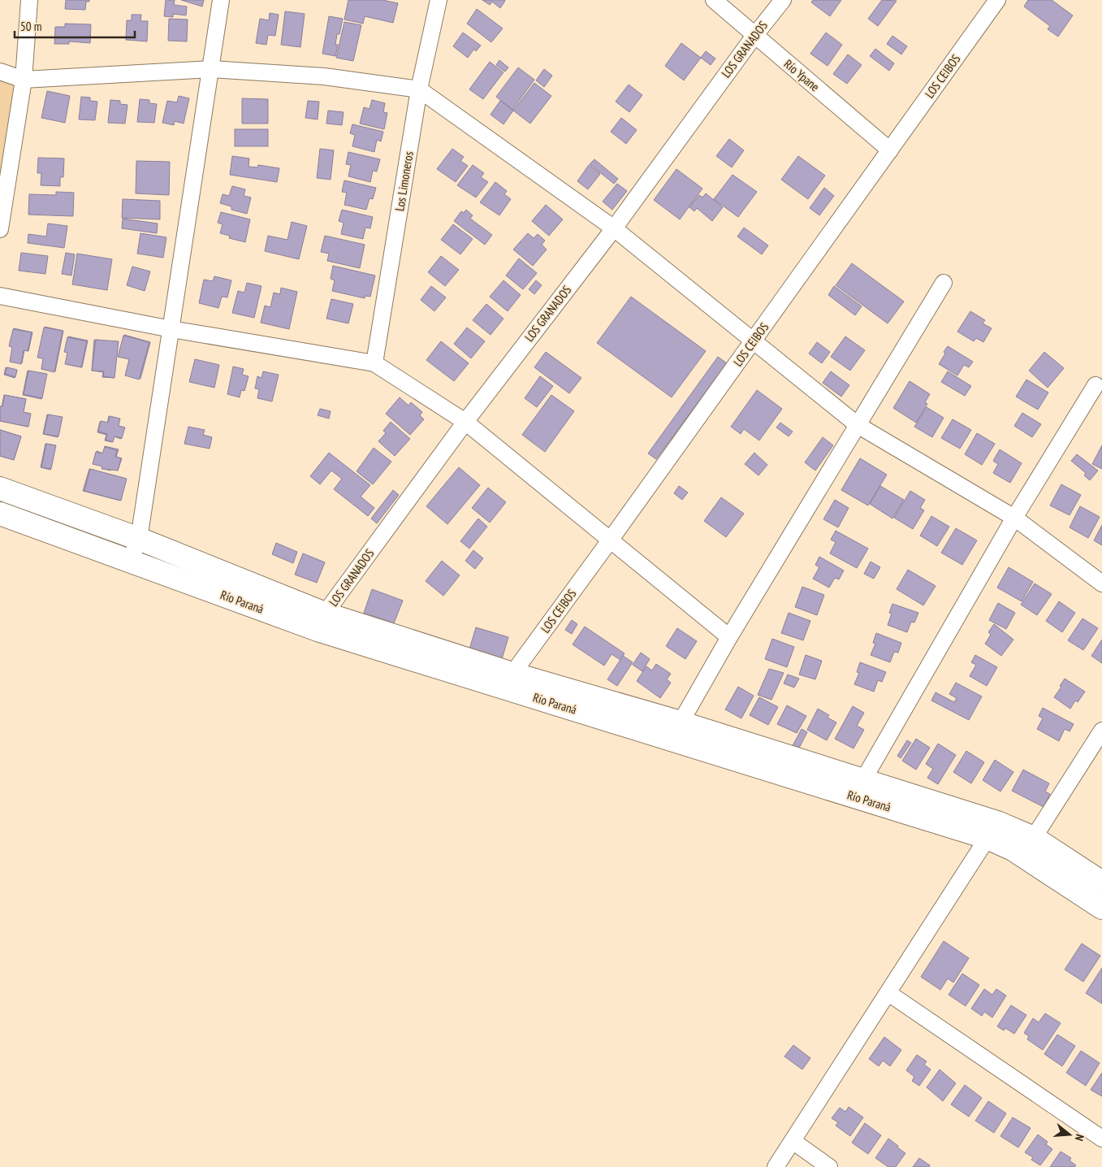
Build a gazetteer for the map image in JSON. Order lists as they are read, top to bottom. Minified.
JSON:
{"streets":{"street":["LOS GRANADOS","Río Ypane","LOS CEIBOS","Los Limoneros","Río Paraná"]},"crossings":[["LOS GRANADOS","Río Ypane"],["LOS GRANADOS","Río Paraná"],["Río Ypane","LOS CEIBOS"],["LOS CEIBOS","Río Paraná"]],"scale_bar":"50 m","north":"right"}
